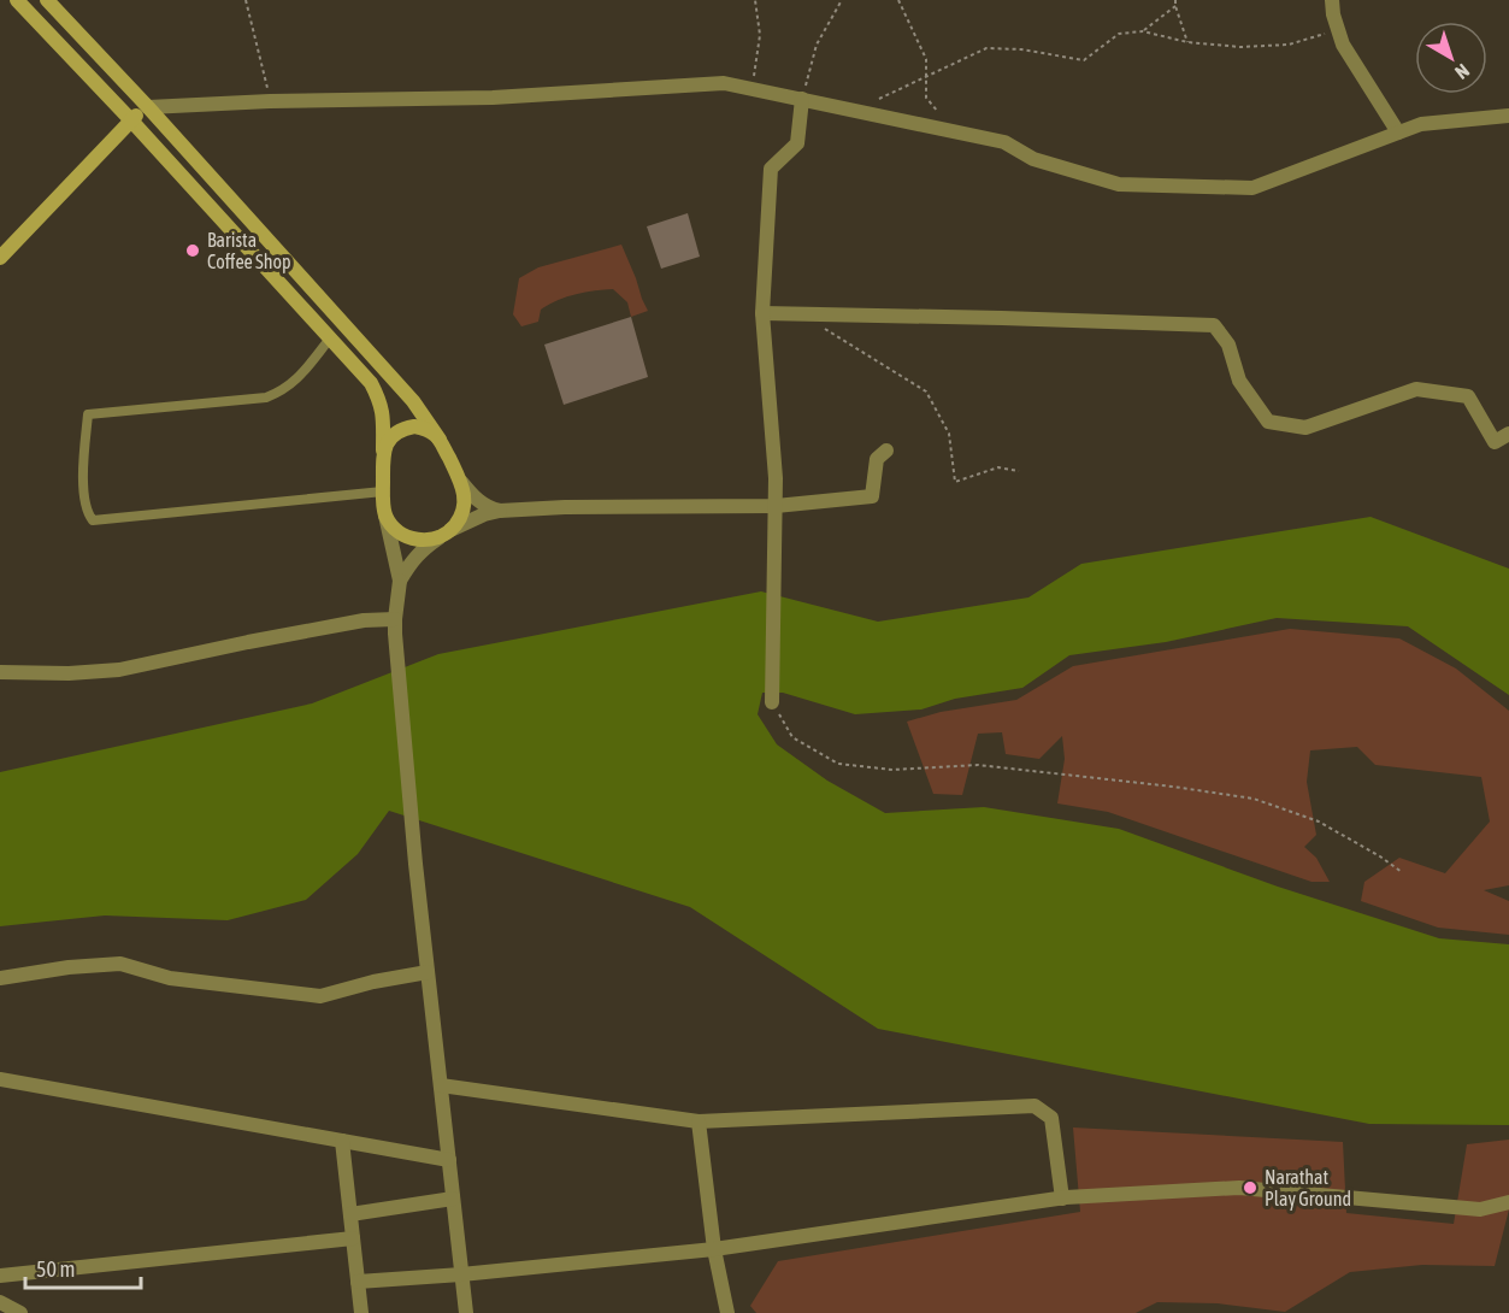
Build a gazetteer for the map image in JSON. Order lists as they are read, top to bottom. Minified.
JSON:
{"places":["Barista Coffee Shop","Narathat Play Ground"],"scale_bar":"50 m","north":"bottom right"}
